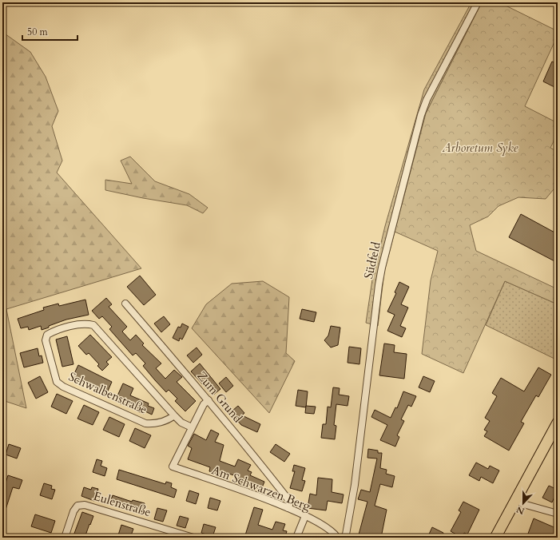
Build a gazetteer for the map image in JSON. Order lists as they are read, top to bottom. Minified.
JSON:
{"streets":{"street":["Südfeld","Schwalbenstraße","Zum Grund","Am Schwarzen Berg","Eulenstraße"]},"crossings":[["Schwalbenstraße","Am Schwarzen Berg"],["Zum Grund","Am Schwarzen Berg"]],"parks":["Arboretum Syke"],"scale_bar":"50 m","north":"bottom"}
